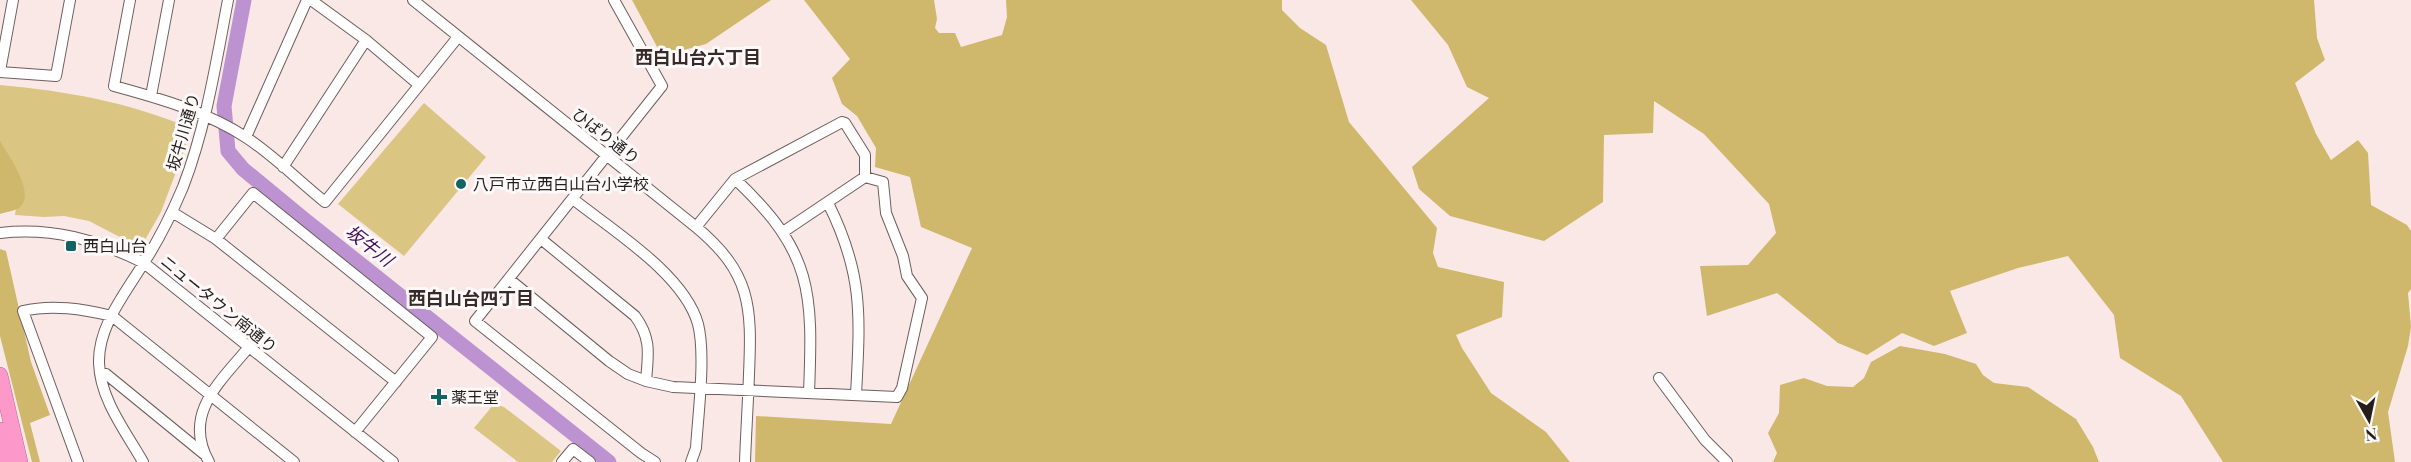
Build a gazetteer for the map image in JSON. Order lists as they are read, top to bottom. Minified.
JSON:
{"streets":{"street":["坂牛川通り","ひばり通り","ニュータウン南通り"]},"crossings":[["坂牛川通り","ニュータウン南通り"]],"districts":["西白山台六丁目","西白山台四丁目"],"water":["坂牛川"],"places":{"other":["八戸市立西白山台小学校"],"transit":["西白山台"],"health":["薬王堂"]},"north":"bottom"}
